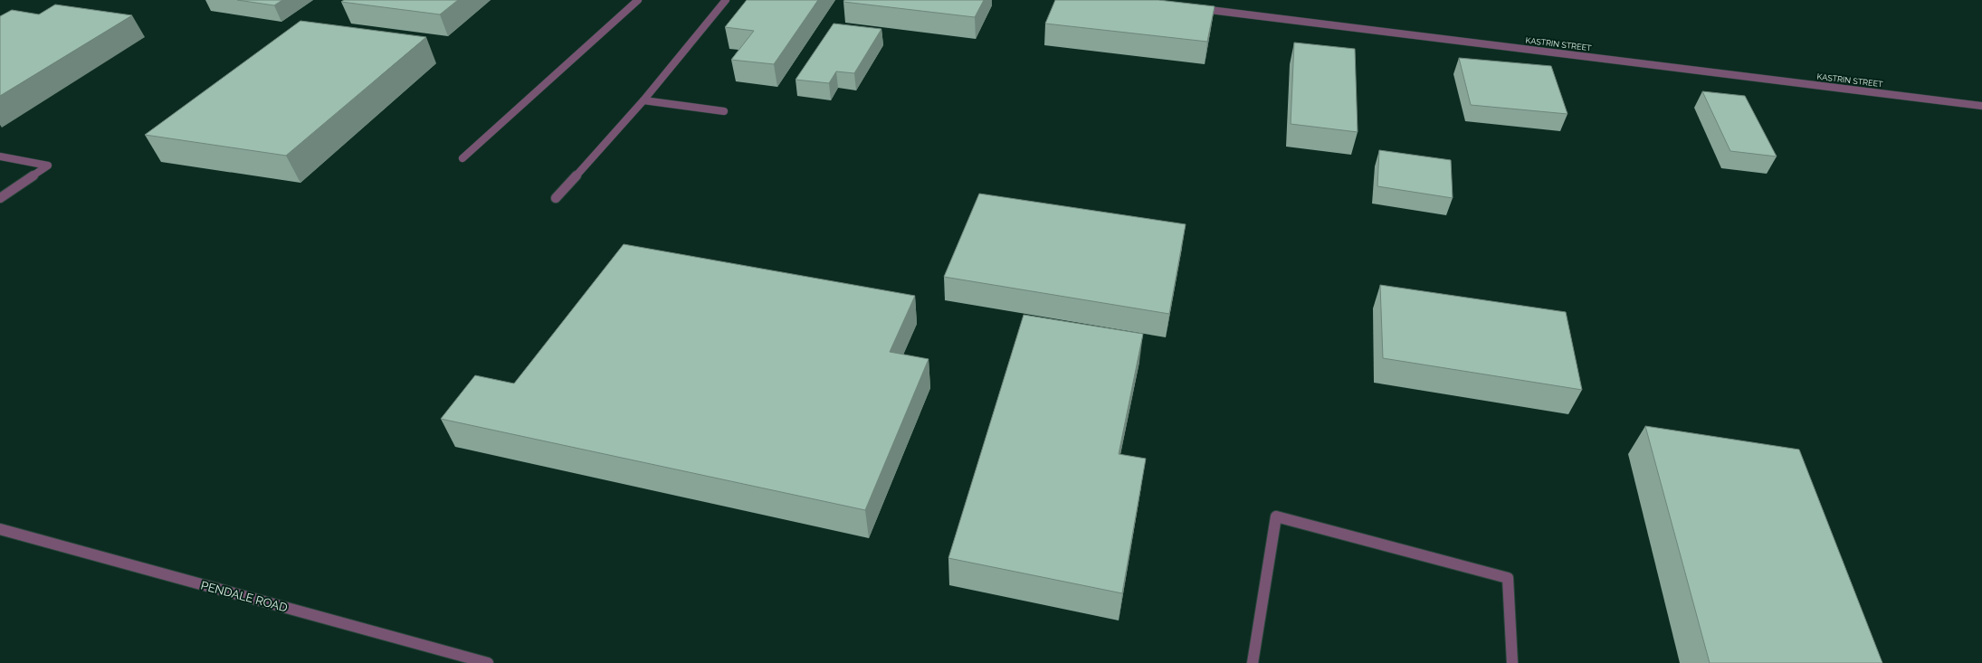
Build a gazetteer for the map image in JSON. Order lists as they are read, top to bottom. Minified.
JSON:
{"streets":{"street":["KASTRIN STREET","PENDALE ROAD"]}}
